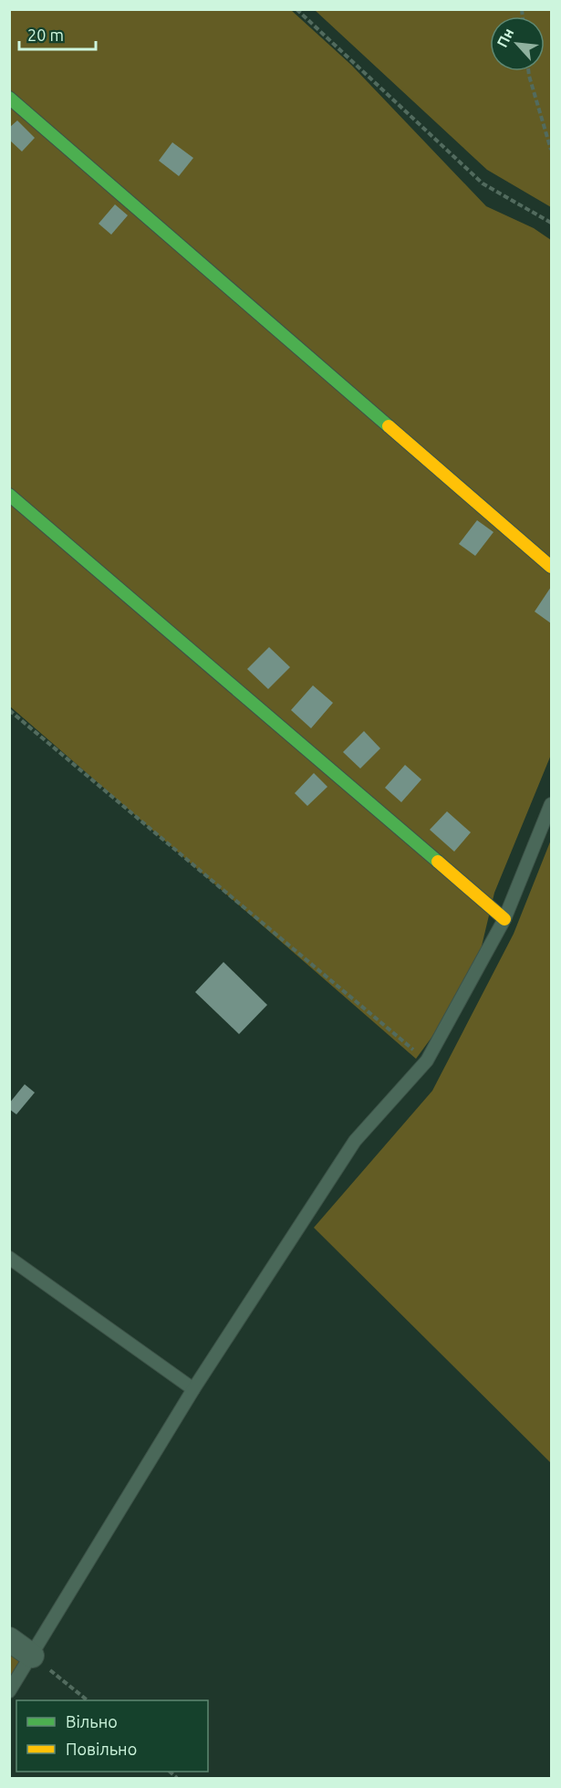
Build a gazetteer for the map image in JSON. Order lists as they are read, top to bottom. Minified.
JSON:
{"legend":["Вільно","Повільно"],"scale_bar":"20 m","north":"top left"}
